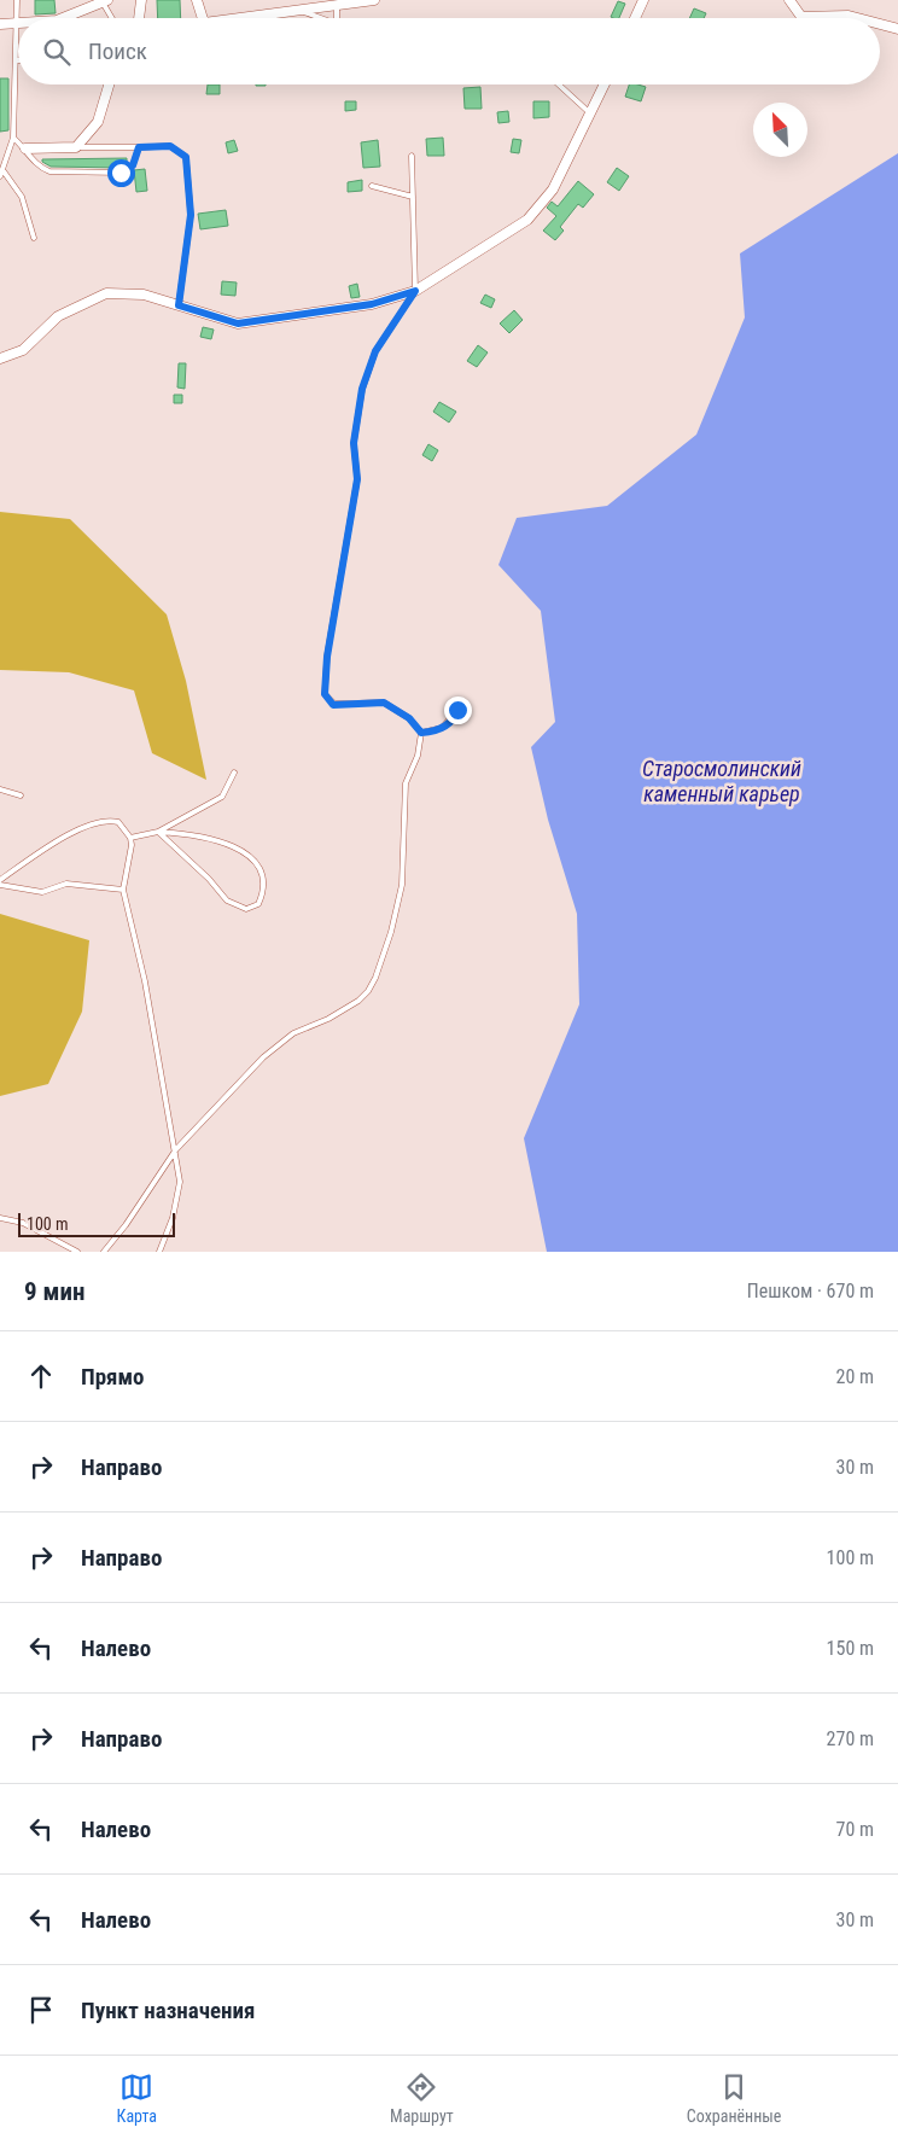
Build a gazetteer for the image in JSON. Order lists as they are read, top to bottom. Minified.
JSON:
{"water":["Старосмолинский каменный карьер"],"scale_bar":"100 m","north":"top left","page":{"search":"Поиск","scale":"100 m","heading":["9 мин","Пешком · 670 m"],"list":[["Прямо","20 m"],["Направо","30 m"],["Направо","100 m"],["Налево","150 m"],["Направо","270 m"],["Налево","70 m"],["Налево","30 m"],"Пункт назначения"],"nav":["Карта","Маршрут","Сохранённые"]}}
